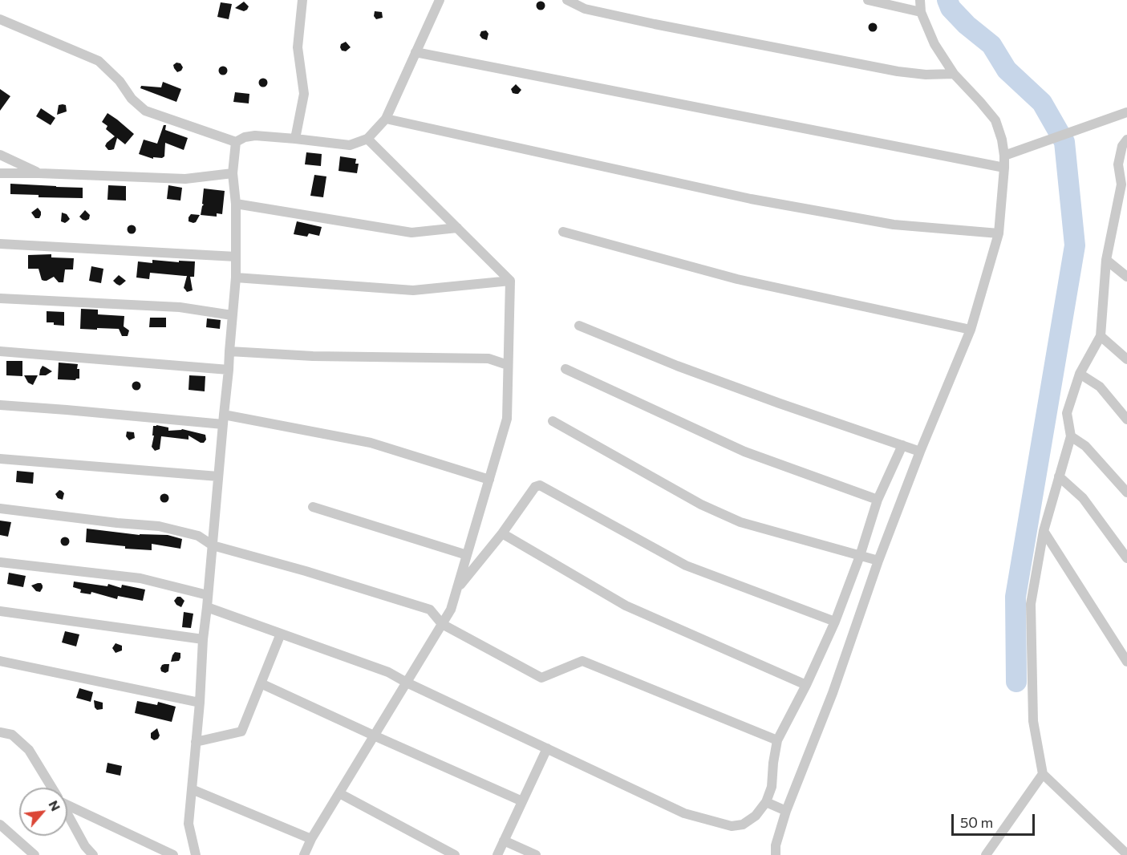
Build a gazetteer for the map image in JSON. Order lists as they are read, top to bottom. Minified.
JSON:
{"scale_bar":"50 m","north":"top right"}
